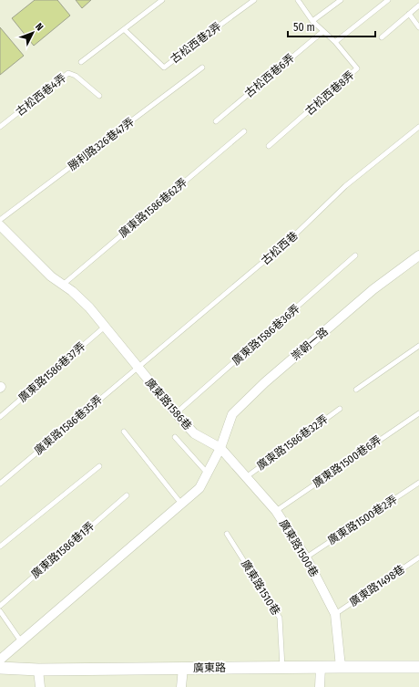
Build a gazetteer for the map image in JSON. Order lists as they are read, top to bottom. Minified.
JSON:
{"streets":{"street":["崇朝一路","廣東路1586巷","廣東路1500巷","廣東路"],"lane":["古松西巷2弄","古松西巷6弄","古松西巷8弄","古松西巷4弄","勝利路326巷47弄","廣東路1586巷62弄","古松西巷","廣東路1586巷36弄","廣東路1586巷37弄","廣東路1586巷35弄","廣東路1586巷32弄","廣東路1500巷6弄","廣東路1500巷2弄","廣東路1586巷1弄","廣東路1498巷","廣東路1510巷"]},"crossings":[["古松西巷6弄","古松西巷8弄"],["廣東路1586巷62弄","廣東路1586巷"],["古松西巷","廣東路1586巷"],["古松西巷","廣東路1586巷35弄"],["廣東路1586巷36弄","廣東路1586巷"],["崇朝一路","廣東路1586巷"],["崇朝一路","廣東路1500巷"],["廣東路1586巷37弄","廣東路1586巷"],["廣東路1586巷","廣東路1586巷35弄"],["廣東路1586巷","廣東路1500巷"],["廣東路1586巷32弄","廣東路1500巷"],["廣東路1500巷6弄","廣東路1500巷"],["廣東路1500巷2弄","廣東路1500巷"],["廣東路1500巷","廣東路1498巷"],["廣東路1500巷","廣東路"],["廣東路1510巷","廣東路"]],"scale_bar":"50 m","north":"top right"}
